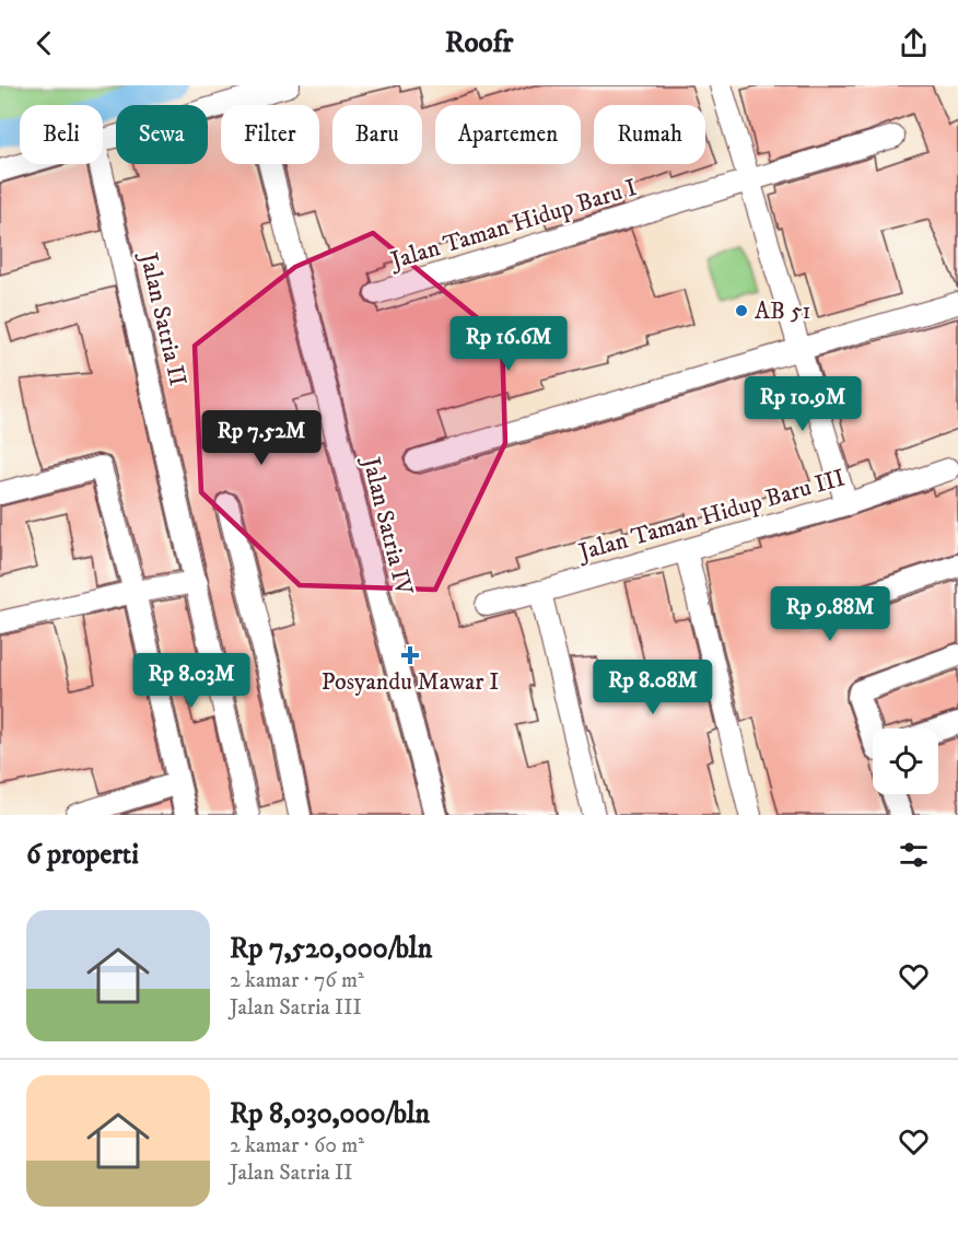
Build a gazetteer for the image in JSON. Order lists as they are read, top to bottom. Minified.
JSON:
{"streets":{"street":["Jalan Taman Hidup Baru I","Jalan Satria II","Jalan Taman Hidup Baru III","Jalan Satria IV"]},"places":{"other":["AB 51"],"health":["Posyandu Mawar I"]},"page":{"header":"Roofr","chip":["Beli","Sewa","Filter","Baru","Apartemen","Rumah"],"price":["Rp 16.6M","Rp 10.9M","Rp 7.52M","Rp 9.88M","Rp 8.03M","Rp 8.08M"],"heading":"6 properti","list":[{"name":"Rp 7,520,000/bln","note":"2 kamar · 76 m² · Jalan Satria III"},{"name":"Rp 8,030,000/bln","note":"2 kamar · 60 m² · Jalan Satria II"}]}}
